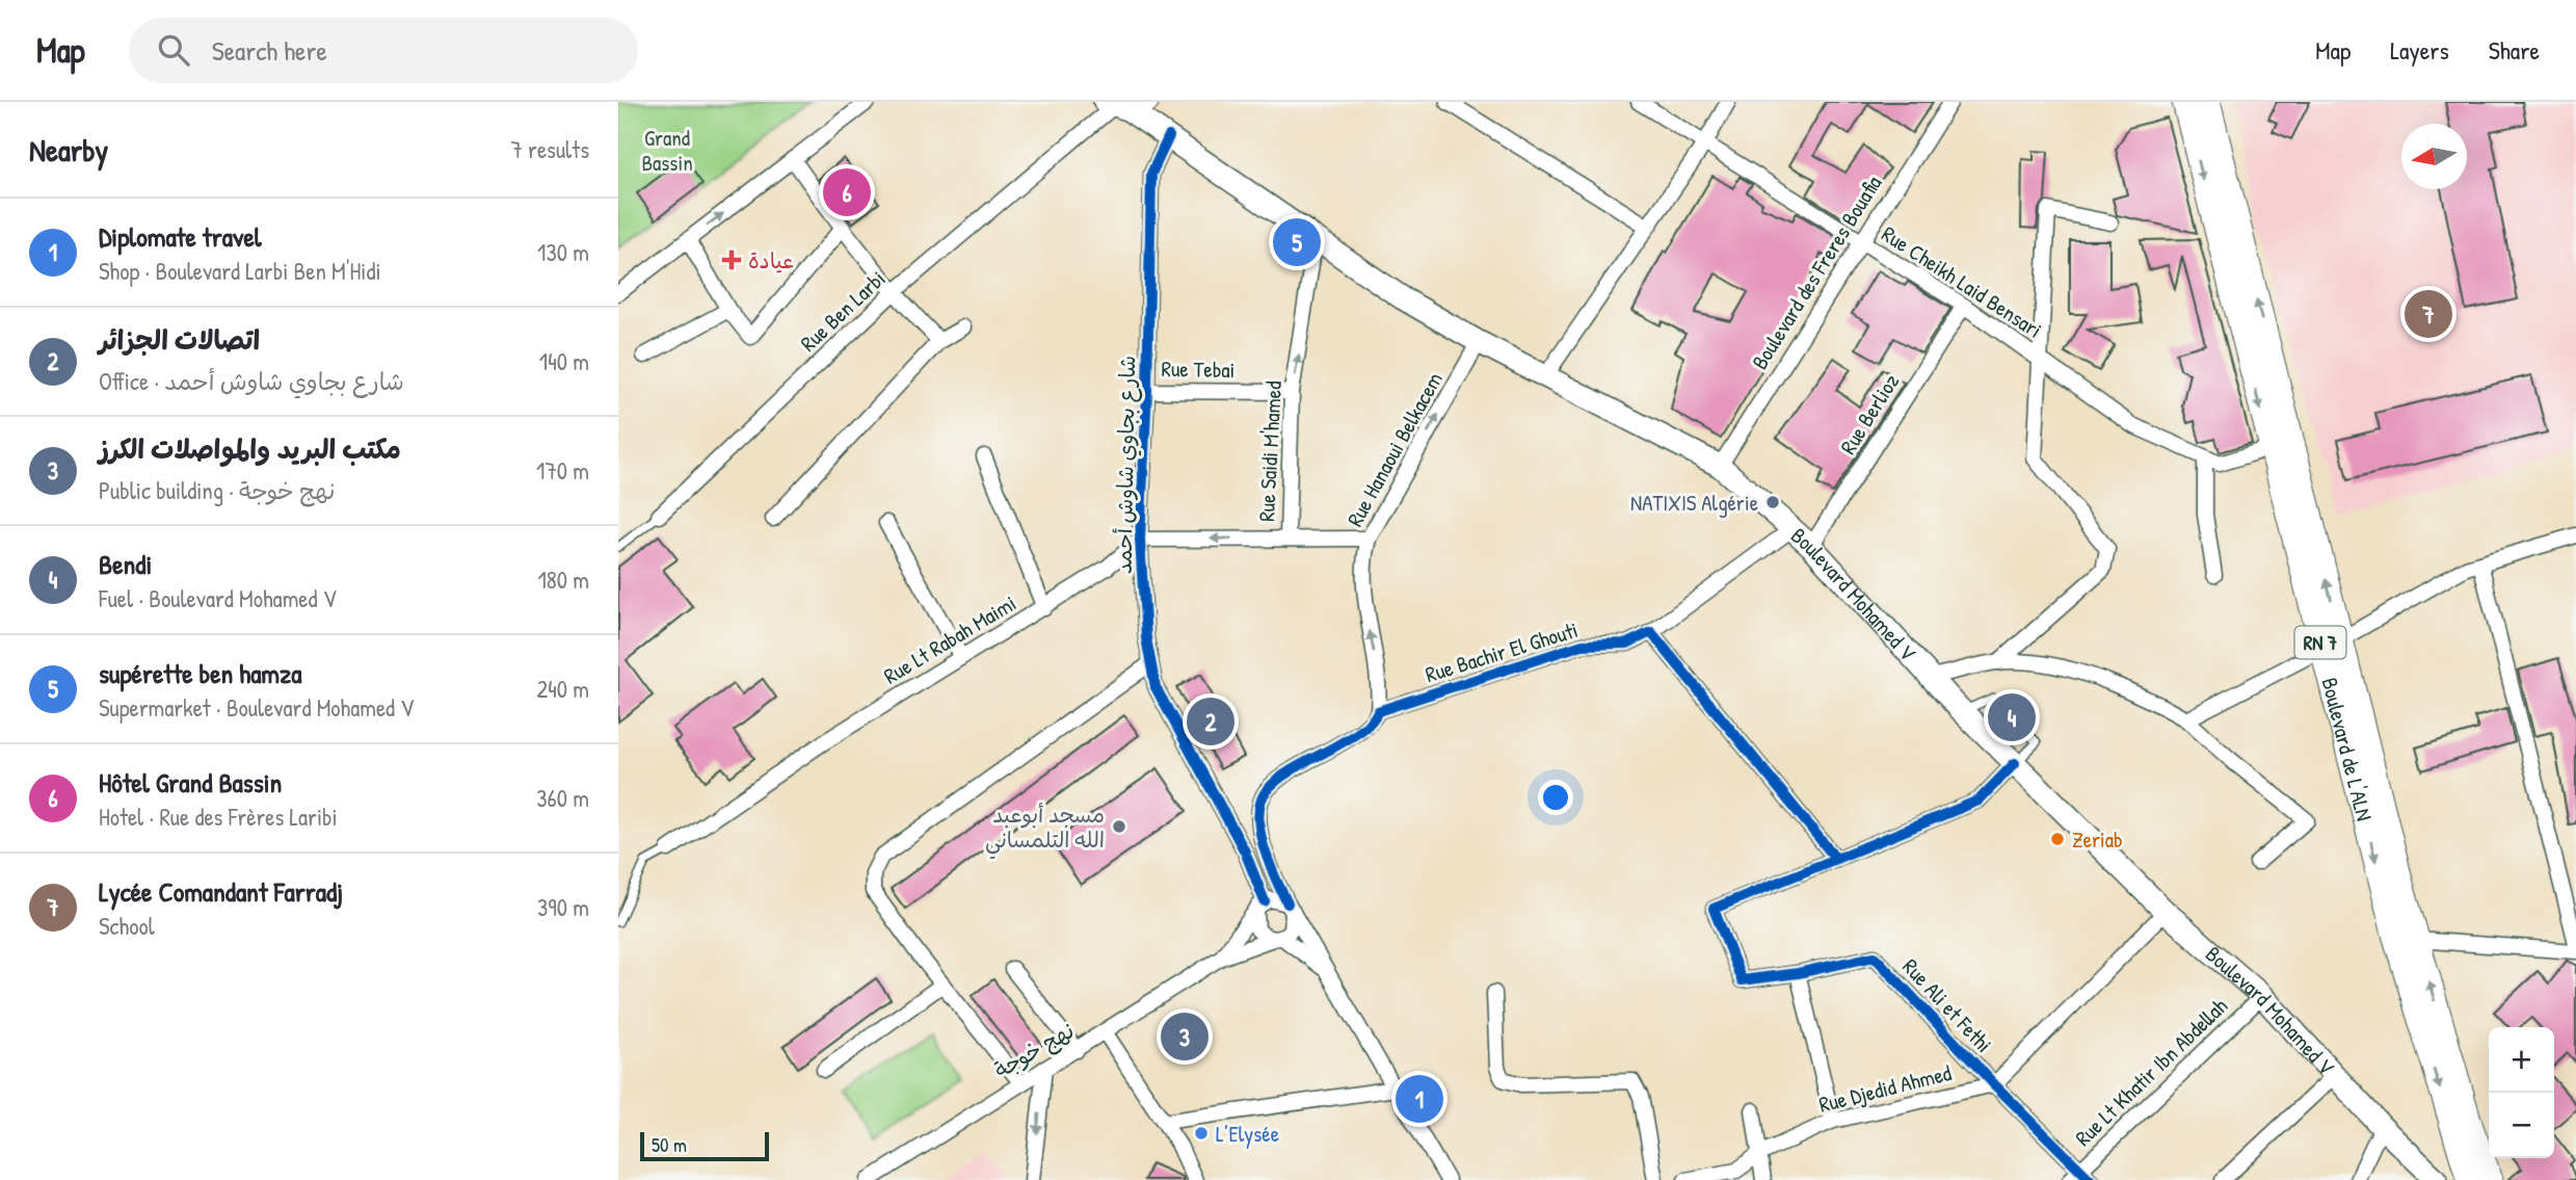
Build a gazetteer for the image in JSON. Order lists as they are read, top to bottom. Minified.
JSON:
{"streets":{"main road":["Boulevard Mohamed V","RN 7","Boulevard de L'ALN"],"street":["Boulevard des Freres Bouafia","Rue Cheikh Laid Bensari","Rue Ben Larbi","Rue Tebai","Rue Berlioz","Rue Hanaoui Belkacem","Rue Saidi M'hamed","شارع بجاوي شاوش أحمد","Rue Lt Rabah Maimi","Rue Bachir El Ghouti","Rue Ali et Fethi","نهج خوجة","Rue Lt Khatir Ibn Abdellah","Rue Djedid Ahmed"]},"crossings":[["Boulevard des Freres Bouafia","Rue Cheikh Laid Bensari"],["Boulevard des Freres Bouafia","Boulevard Mohamed V"],["Rue Cheikh Laid Bensari","Rue Berlioz"],["Rue Cheikh Laid Bensari","Boulevard de L'ALN"],["Rue Ben Larbi","Boulevard Mohamed V"],["Rue Tebai","Rue Saidi M'hamed"],["Rue Tebai","شارع بجاوي شاوش أحمد"],["Rue Berlioz","Boulevard Mohamed V"],["Rue Hanaoui Belkacem","Boulevard Mohamed V"],["Rue Hanaoui Belkacem","Rue Bachir El Ghouti"],["Rue Saidi M'hamed","Boulevard Mohamed V"],["شارع بجاوي شاوش أحمد","Boulevard Mohamed V"],["شارع بجاوي شاوش أحمد","Rue Lt Rabah Maimi"],["شارع بجاوي شاوش أحمد","Rue Bachir El Ghouti"],["شارع بجاوي شاوش أحمد","نهج خوجة"],["Boulevard Mohamed V","Rue Bachir El Ghouti"],["Boulevard Mohamed V","Rue Lt Khatir Ibn Abdellah"],["Rue Bachir El Ghouti","نهج خوجة"],["Rue Ali et Fethi","Rue Djedid Ahmed"]],"one_way":["Rue Hanaoui Belkacem","Rue Saidi M'hamed"],"parks":["Grand Bassin"],"places":{"health":["عيادة"],"other":["NATIXIS Algérie","مسجد أبوعبد الله التلمساني","Zeriab","L’Elysée"]},"scale_bar":"50 m","north":"left","page":{"header":"Map","search":"Search here","nav":["Map","Layers","Share"],"heading":["Nearby","7 results"],"pins":["6","5","7","4","2","3","1"],"list":[{"mark":"1","name":"Diplomate travel","note":"Shop · Boulevard Larbi Ben M'Hidi","value":"130 m"},{"mark":"2","name":"اتصالات الجزائر","note":"Office · شارع بجاوي شاوش أحمد","value":"140 m"},{"mark":"3","name":"مكتب البريد والمواصلات الكرز","note":"Public building · نهج خوجة","value":"170 m"},{"mark":"4","name":"Bendi","note":"Fuel · Boulevard Mohamed V","value":"180 m"},{"mark":"5","name":"supérette ben hamza","note":"Supermarket · Boulevard Mohamed V","value":"240 m"},{"mark":"6","name":"Hôtel Grand Bassin","note":"Hotel · Rue des Frères Laribi","value":"360 m"},{"mark":"7","name":"Lycée Comandant Farradj","note":"School","value":"390 m"}],"map_buttons":["+","−"],"scale":"50 m"}}
